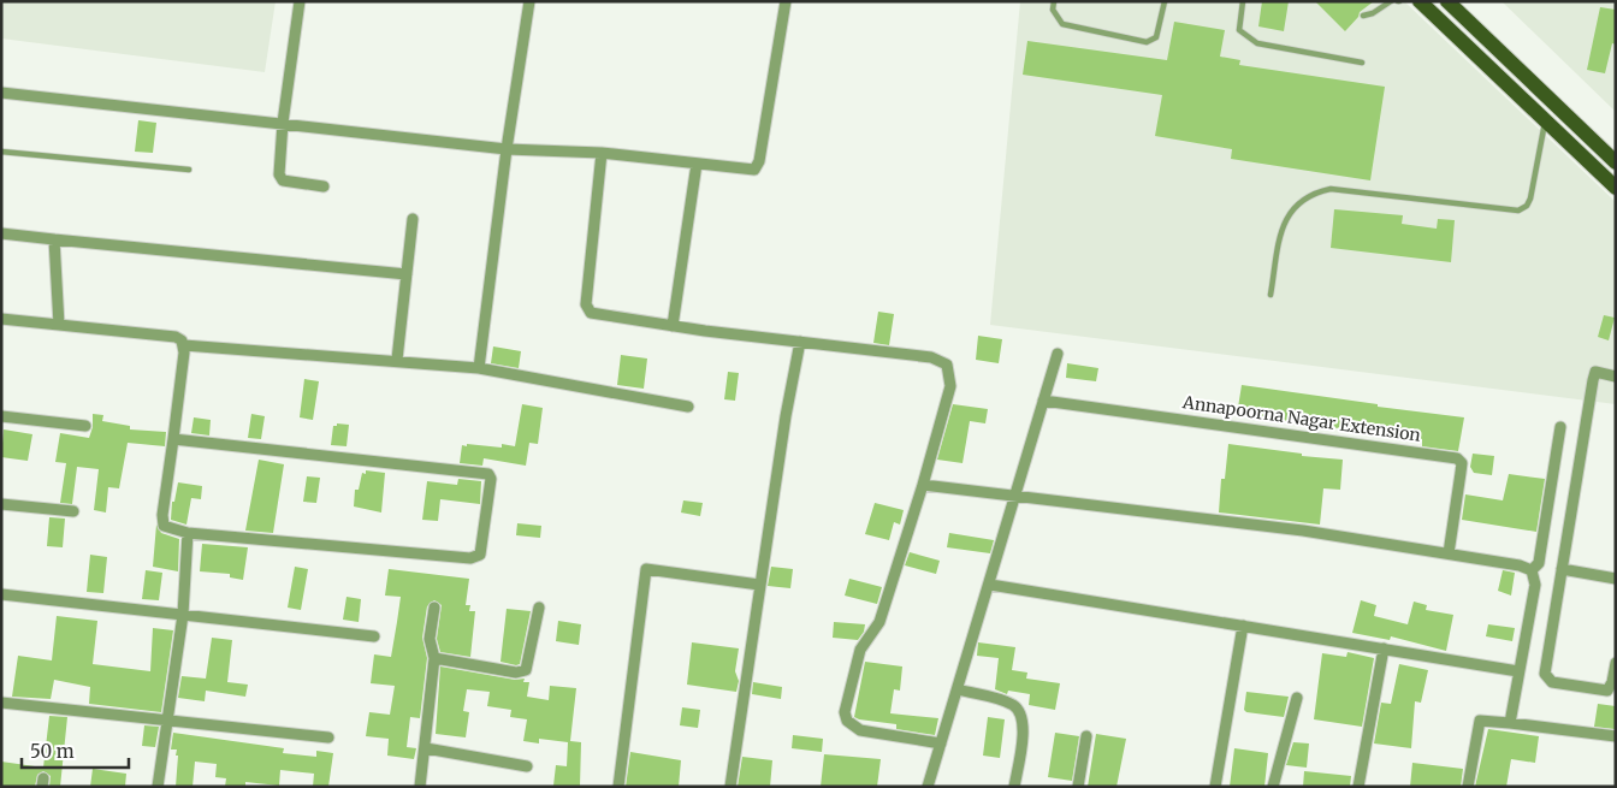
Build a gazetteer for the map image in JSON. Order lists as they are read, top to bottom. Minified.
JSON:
{"streets":{"street":["Annapoorna Nagar Extension"]},"scale_bar":"50 m"}
